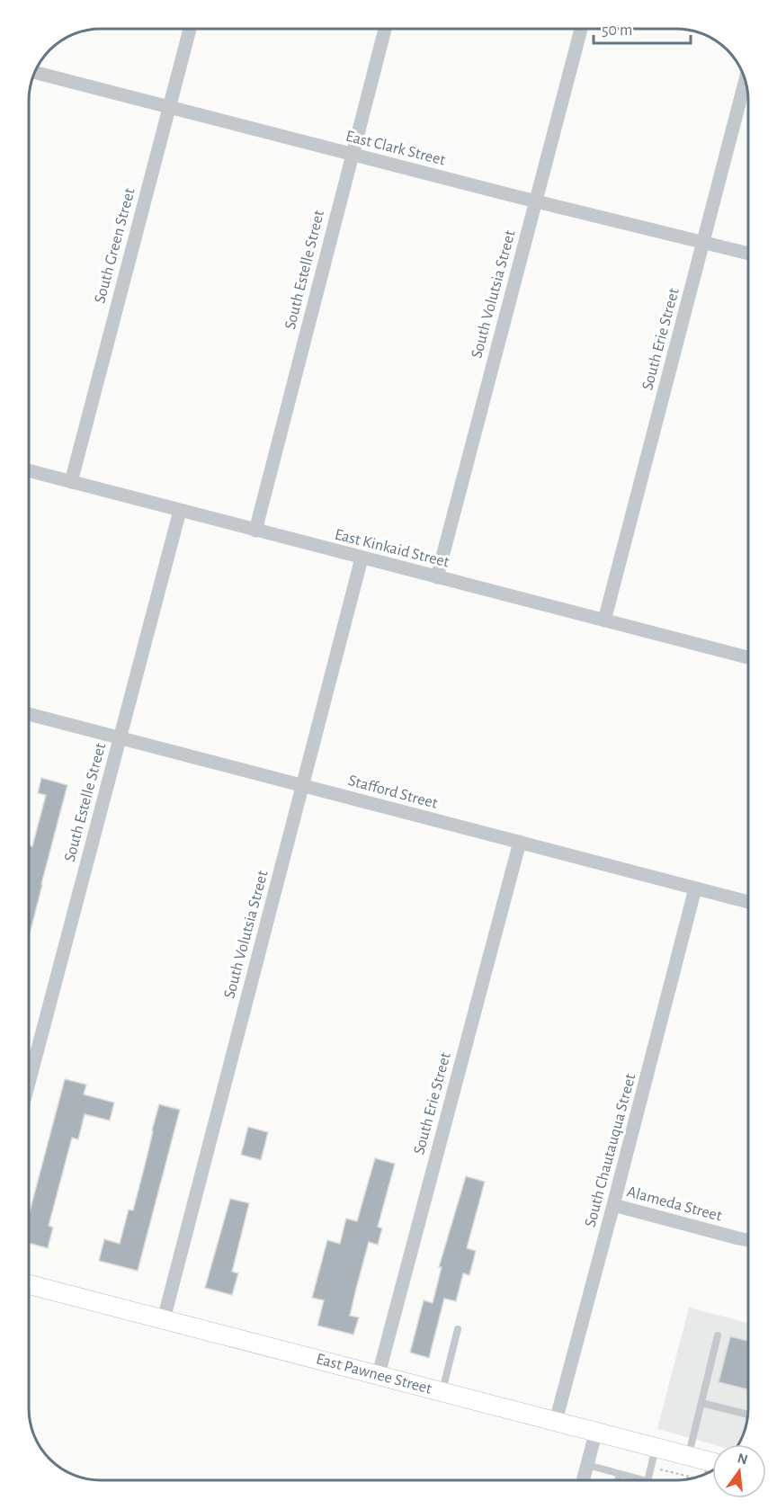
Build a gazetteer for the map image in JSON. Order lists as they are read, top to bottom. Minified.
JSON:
{"streets":{"main road":["East Pawnee Street"],"street":["East Clark Street","South Green Street","South Estelle Street","South Volutsia Street","South Erie Street","East Kinkaid Street","Stafford Street","South Chautauqua Street","Alameda Street"]},"crossings":[["East Clark Street","South Green Street"],["East Clark Street","South Estelle Street"],["East Clark Street","South Volutsia Street"],["East Clark Street","South Erie Street"],["South Green Street","East Kinkaid Street"],["South Estelle Street","East Kinkaid Street"],["South Estelle Street","Stafford Street"],["South Volutsia Street","East Kinkaid Street"],["South Volutsia Street","Stafford Street"],["South Volutsia Street","East Pawnee Street"],["South Erie Street","East Kinkaid Street"],["South Erie Street","Stafford Street"],["South Erie Street","East Pawnee Street"],["Stafford Street","South Chautauqua Street"],["South Chautauqua Street","Alameda Street"],["South Chautauqua Street","East Pawnee Street"]],"scale_bar":"50 m","north":"top"}
